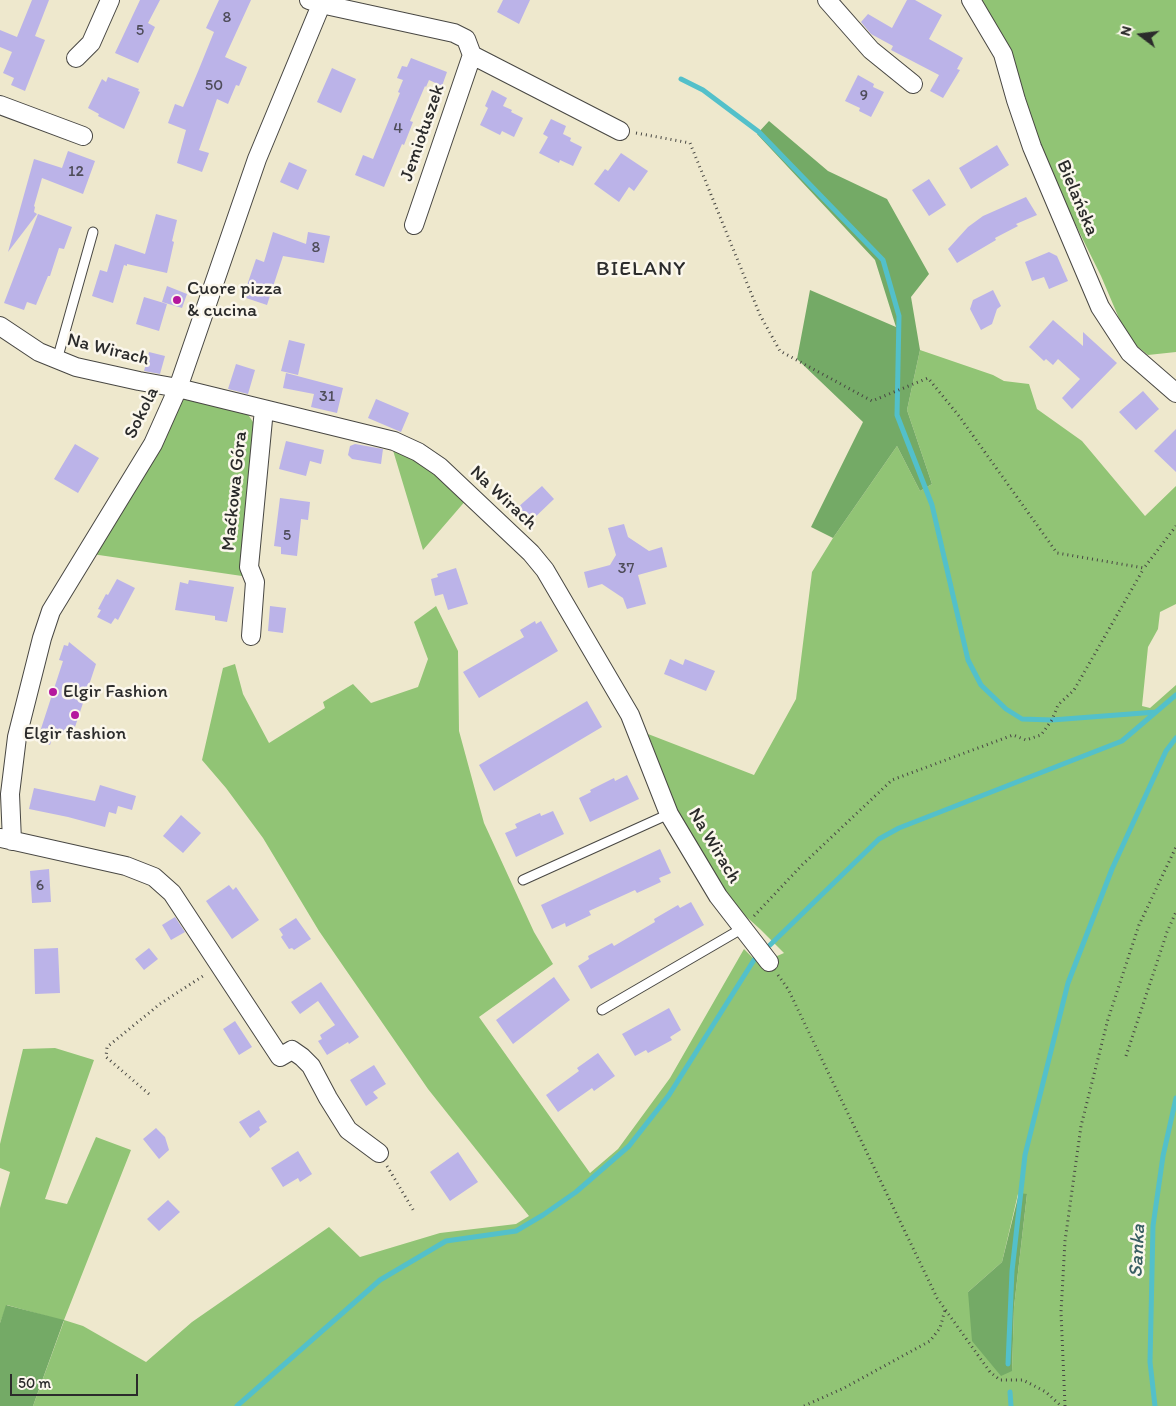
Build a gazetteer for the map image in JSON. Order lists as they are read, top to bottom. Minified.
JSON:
{"streets":{"street":["Jemiołuszek","Bielańska","Na Wirach","Sokola","Maćkowa Góra"]},"crossings":[["Na Wirach","Sokola"],["Na Wirach","Maćkowa Góra"]],"districts":["BIELANY"],"water":["Sanka"],"places":["Cuore pizza & cucina","Elgir Fashion","Elgir fashion"],"house_numbers":["8","5","50","9","4","12","8","31","5","37","6"],"scale_bar":"50 m","north":"left"}
